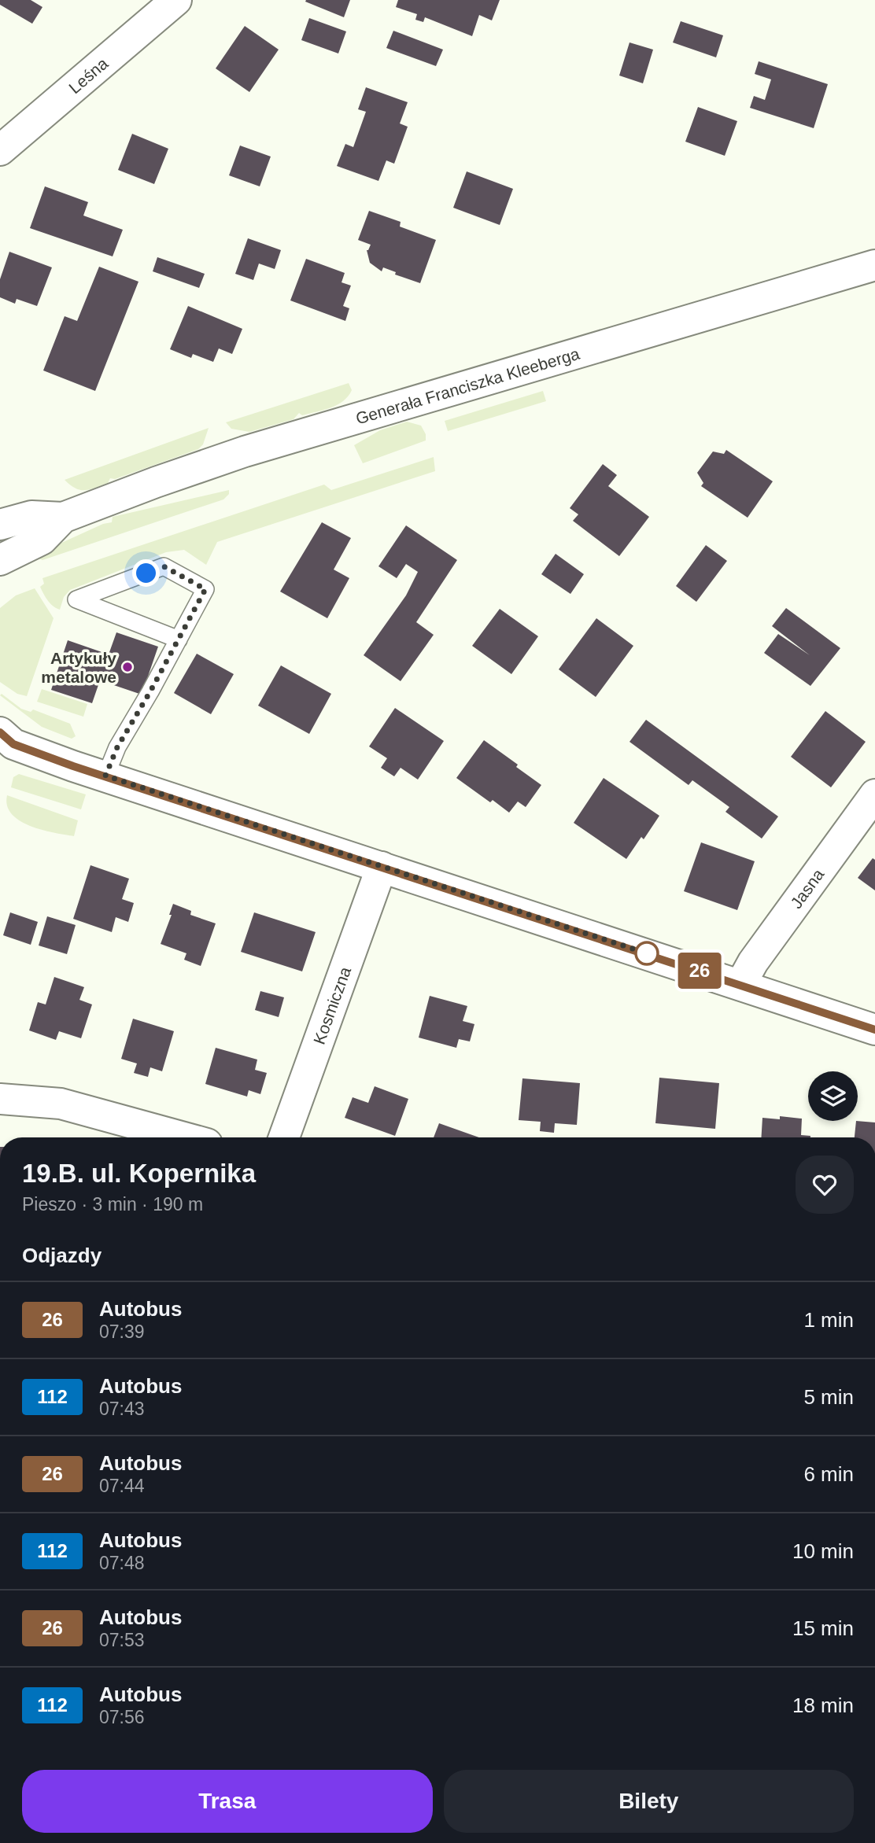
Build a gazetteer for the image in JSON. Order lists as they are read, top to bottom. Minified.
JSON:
{"streets":{"street":["Leśna","Generała Franciszka Kleeberga","Jasna","Kosmiczna"]},"places":["Artykuły metalowe"],"lines":["bus line 26"],"page":{"on_map":"26","heading":[["19.B. ul. Kopernika","Pieszo · 3 min · 190 m"],"Odjazdy"],"list":[{"mark":"26","name":"Autobus","note":"07:39","value":"1 min"},{"mark":"112","name":"Autobus","note":"07:43","value":"5 min"},{"mark":"26","name":"Autobus","note":"07:44","value":"6 min"},{"mark":"112","name":"Autobus","note":"07:48","value":"10 min"},{"mark":"26","name":"Autobus","note":"07:53","value":"15 min"},{"mark":"112","name":"Autobus","note":"07:56","value":"18 min"}],"buttons":["Trasa","Bilety"]}}
